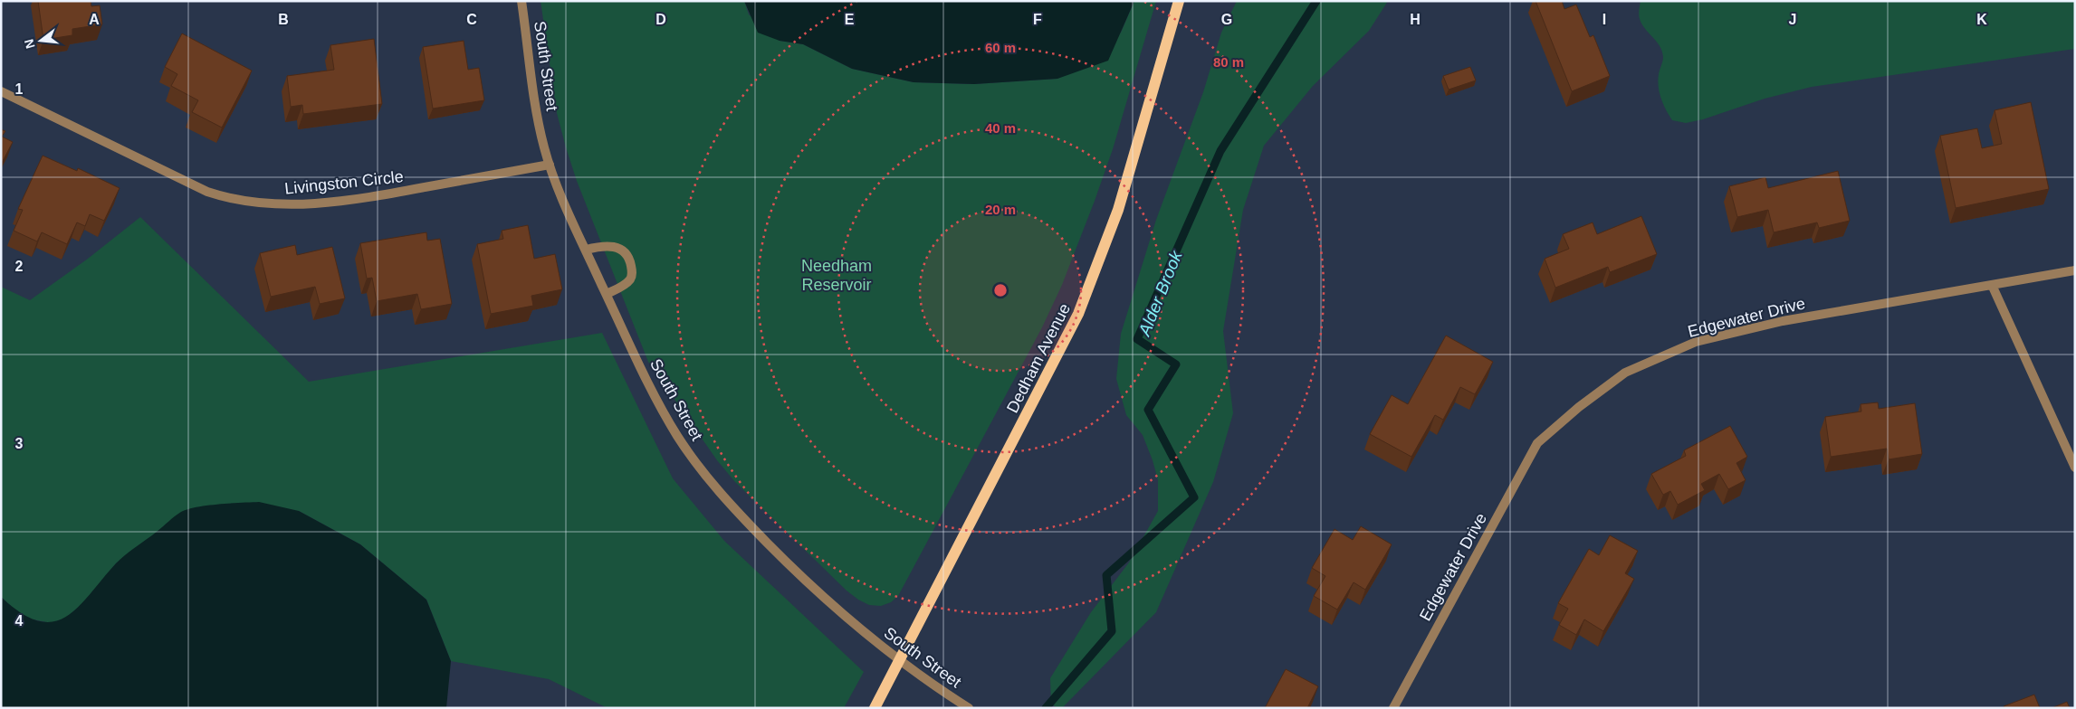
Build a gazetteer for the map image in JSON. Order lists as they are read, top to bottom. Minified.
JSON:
{"streets":{"main road":["Dedham Avenue"],"street":["South Street","Livingston Circle","Edgewater Drive"]},"crossings":[["South Street","Livingston Circle"],["South Street","Dedham Avenue"]],"water":["Alder Brook"],"parks":["Needham Reservoir"],"north":"left","grid":{"columns":["A","B","C","D","E","F","G","H","I","J","K"],"rows":["1","2","3","4"]},"rings":["60 m","80 m","40 m","20 m"]}
